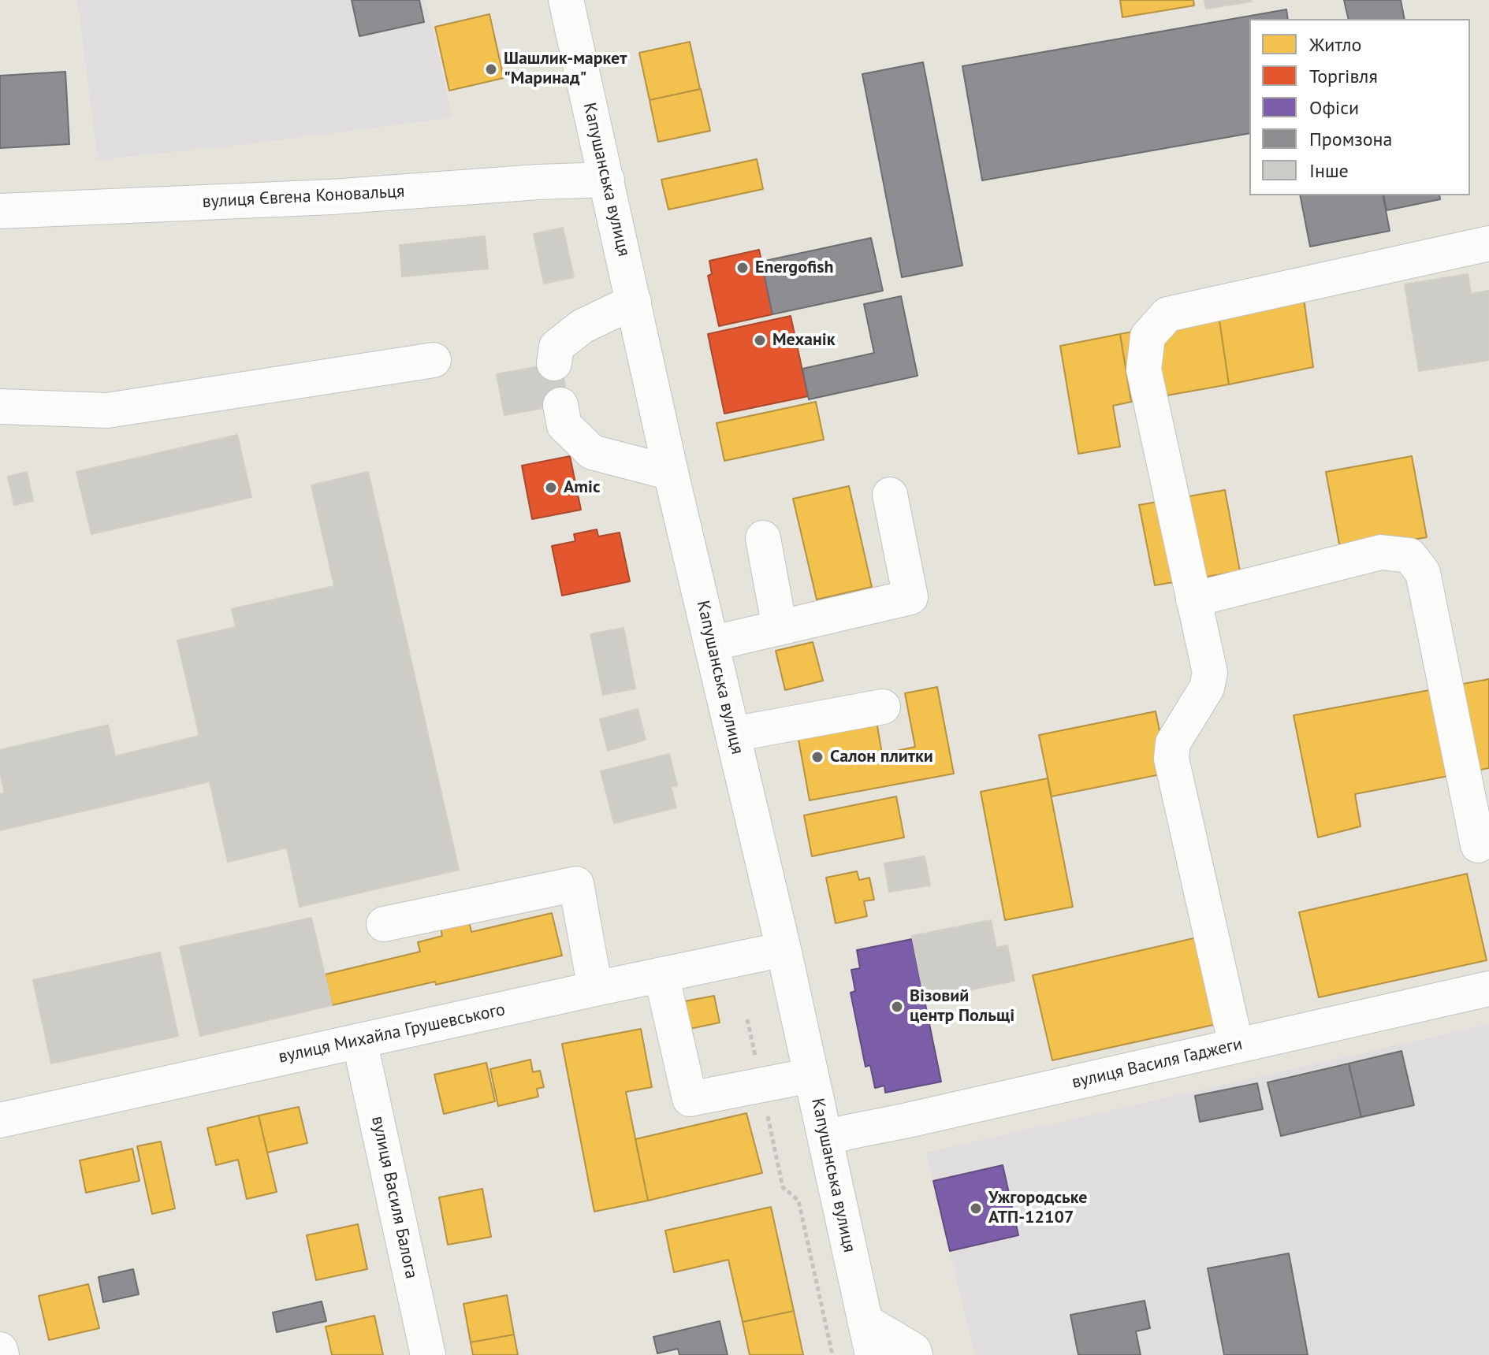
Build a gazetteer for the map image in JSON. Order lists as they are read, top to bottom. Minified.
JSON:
{"streets":{"street":["Капушанська вулиця","вулиця Євгена Коновальця","вулиця Михайла Грушевського","вулиця Василя Гаджеги","вулиця Василя Балога"]},"crossings":[["Капушанська вулиця","вулиця Євгена Коновальця"],["Капушанська вулиця","вулиця Михайла Грушевського"],["Капушанська вулиця","вулиця Василя Гаджеги"],["вулиця Михайла Грушевського","вулиця Василя Балога"]],"places":["Шашлик-маркет \"Маринад\"","Energofish","Механік","Amic","Салон плитки","Візовий центр Польщі","Ужгородське АТП-12107"],"legend":["Житло","Торгівля","Офіси","Промзона","Інше"]}
